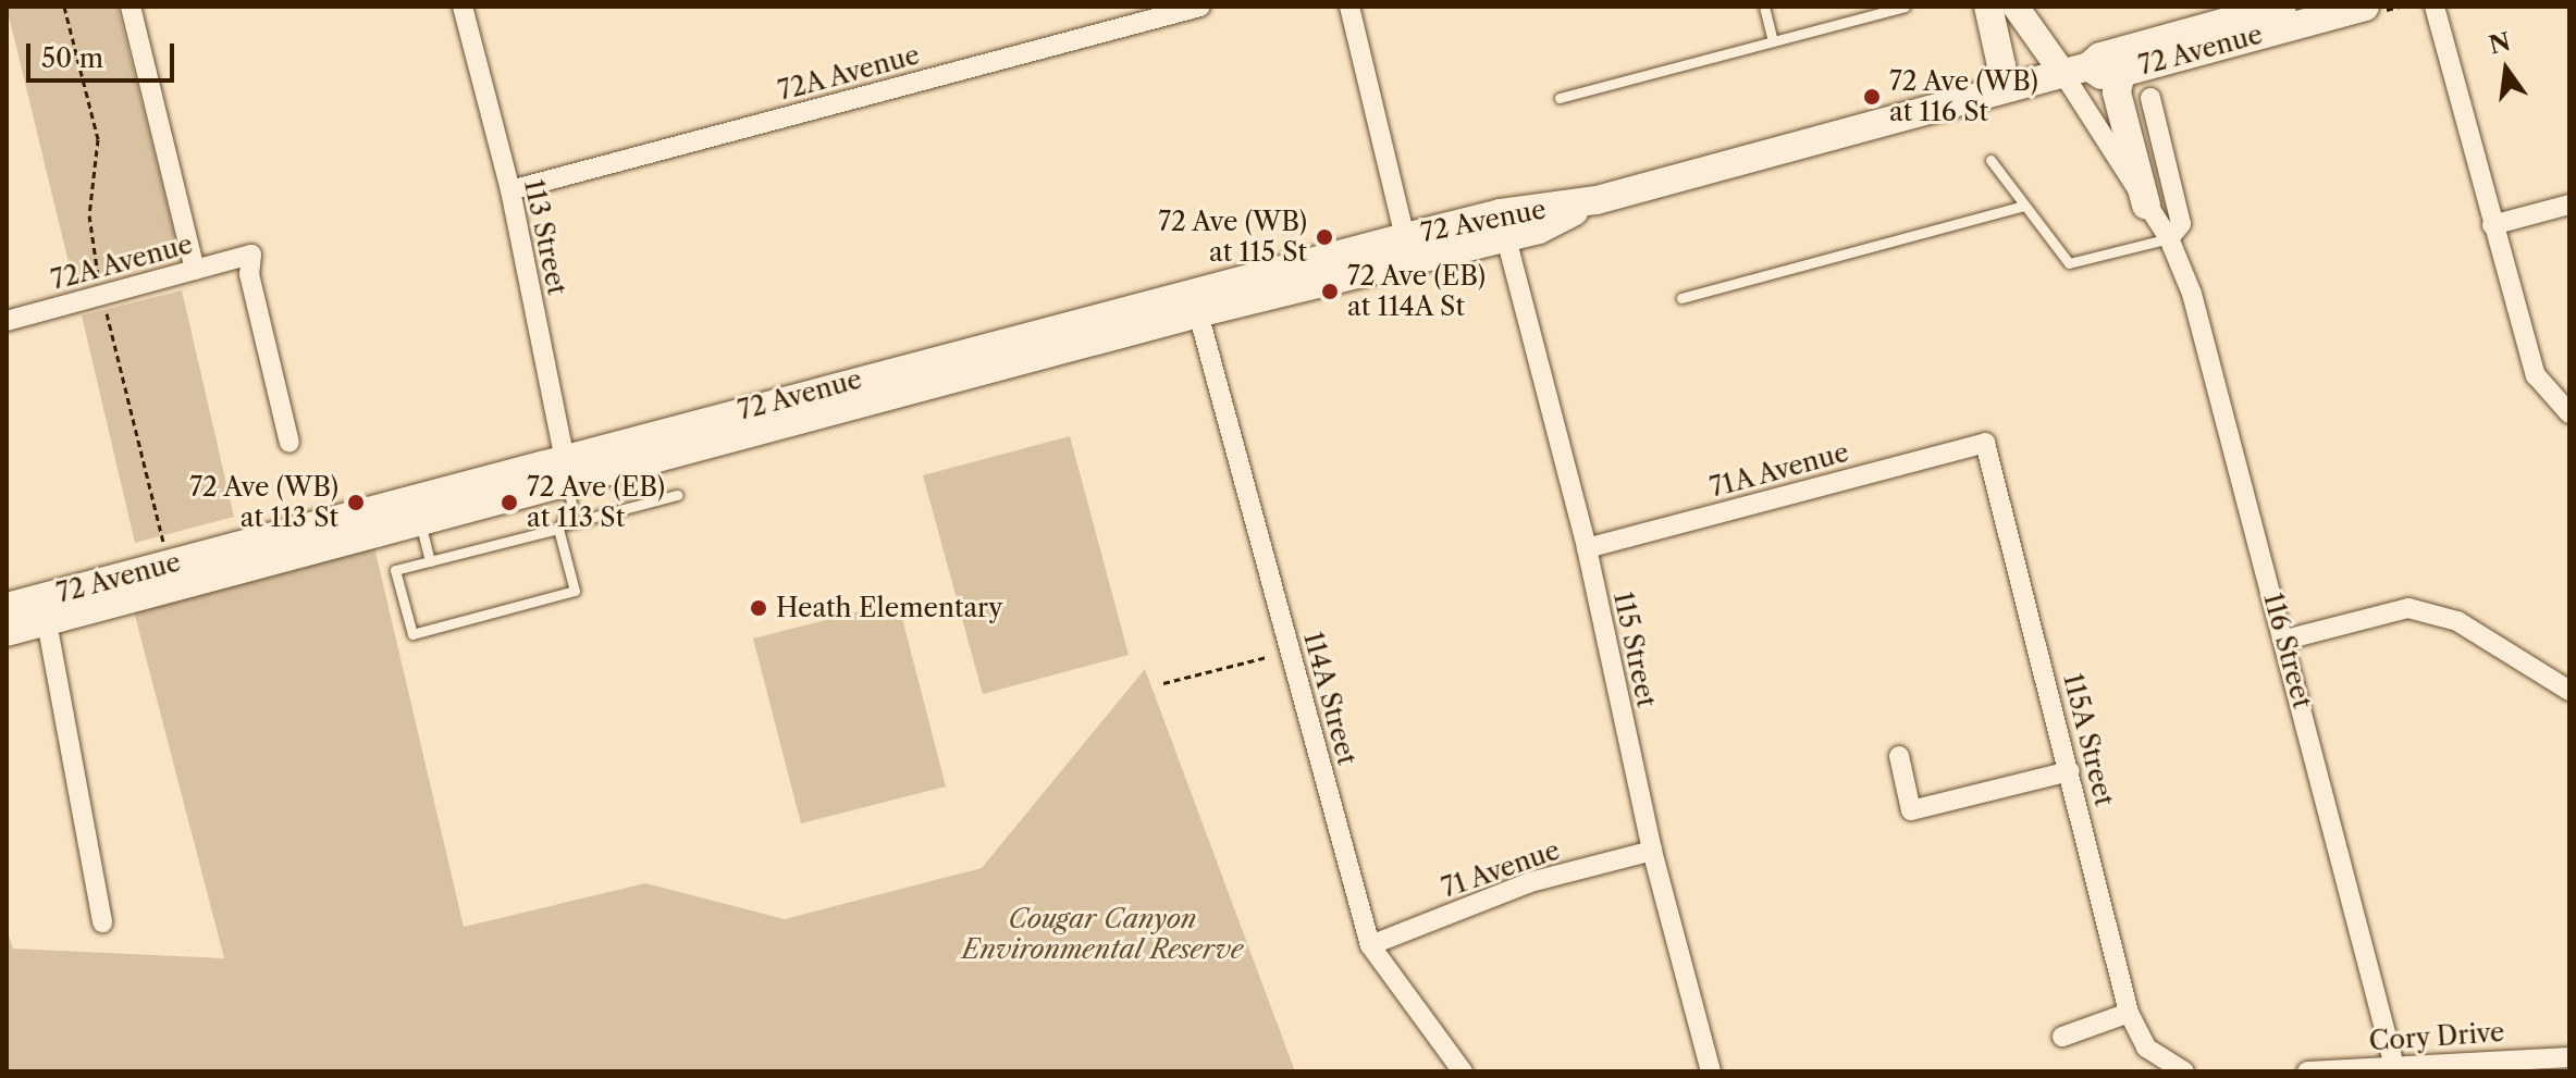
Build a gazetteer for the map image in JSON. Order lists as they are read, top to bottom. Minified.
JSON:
{"streets":{"main road":["72 Avenue"],"street":["72A Avenue","113 Street","71A Avenue","115 Street","116 Street","114A Street","115A Street","71 Avenue","Cory Drive"]},"crossings":[["72 Avenue","113 Street"],["72 Avenue","115 Street"],["72 Avenue","116 Street"],["72 Avenue","114A Street"],["72A Avenue","113 Street"],["71A Avenue","115 Street"],["71A Avenue","115A Street"],["115 Street","71 Avenue"],["116 Street","Cory Drive"],["114A Street","71 Avenue"]],"parks":["Cougar Canyon Environmental Reserve"],"places":["72 Ave (WB) at 116 St","72 Ave (WB) at 115 St","72 Ave (EB) at 114A St","72 Ave (WB) at 113 St","72 Ave (EB) at 113 St","Heath Elementary"],"scale_bar":"50 m","north":"top"}
